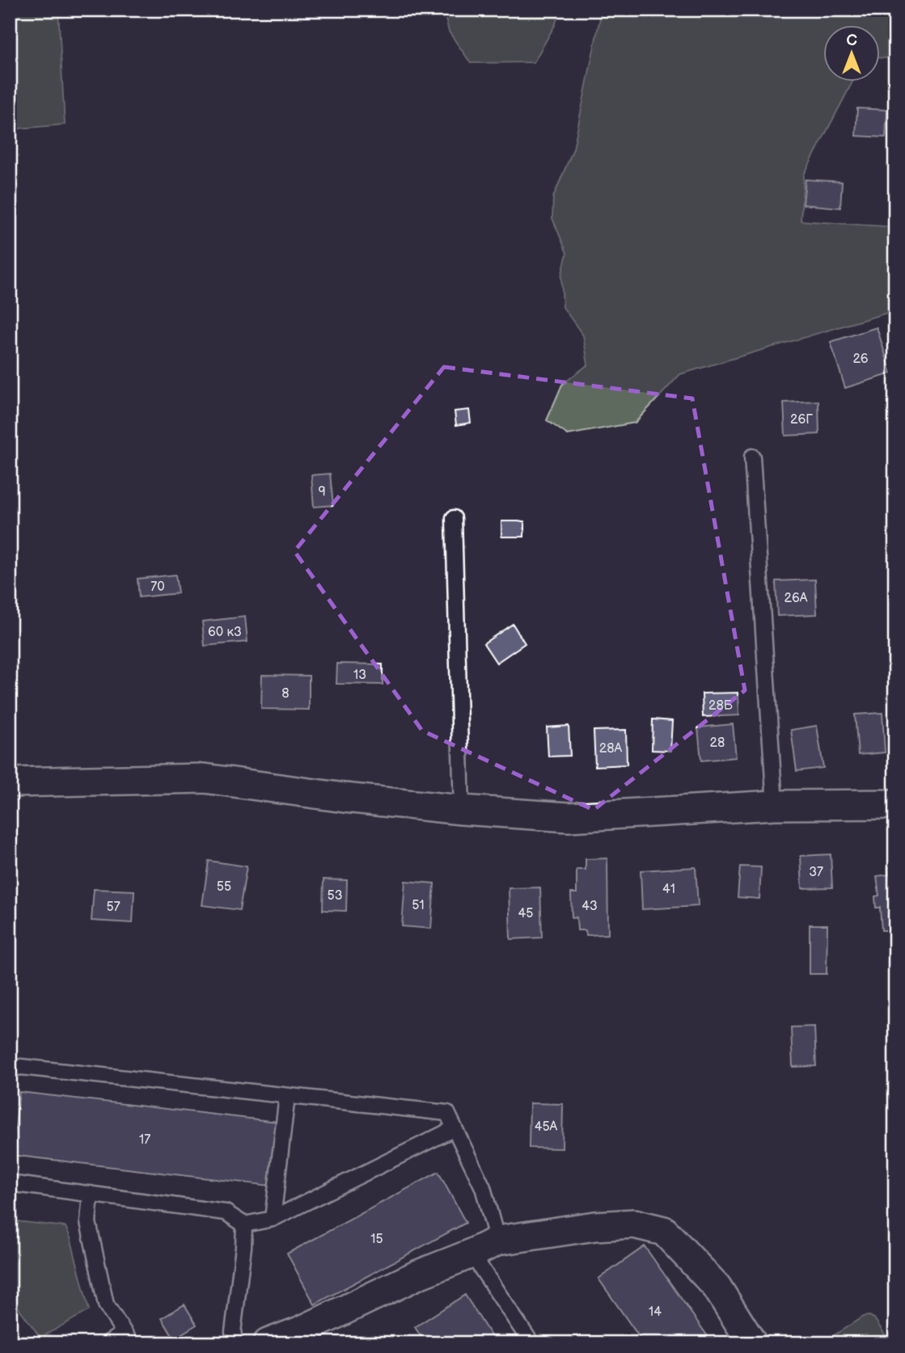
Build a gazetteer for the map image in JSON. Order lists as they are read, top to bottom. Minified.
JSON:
{"house_numbers":["26","26Г","9","70","26А","60 к3","13","8","28Б","28","28А","37","55","41","53","51","43","57","45","45А","17","15","14"],"north":"top"}
